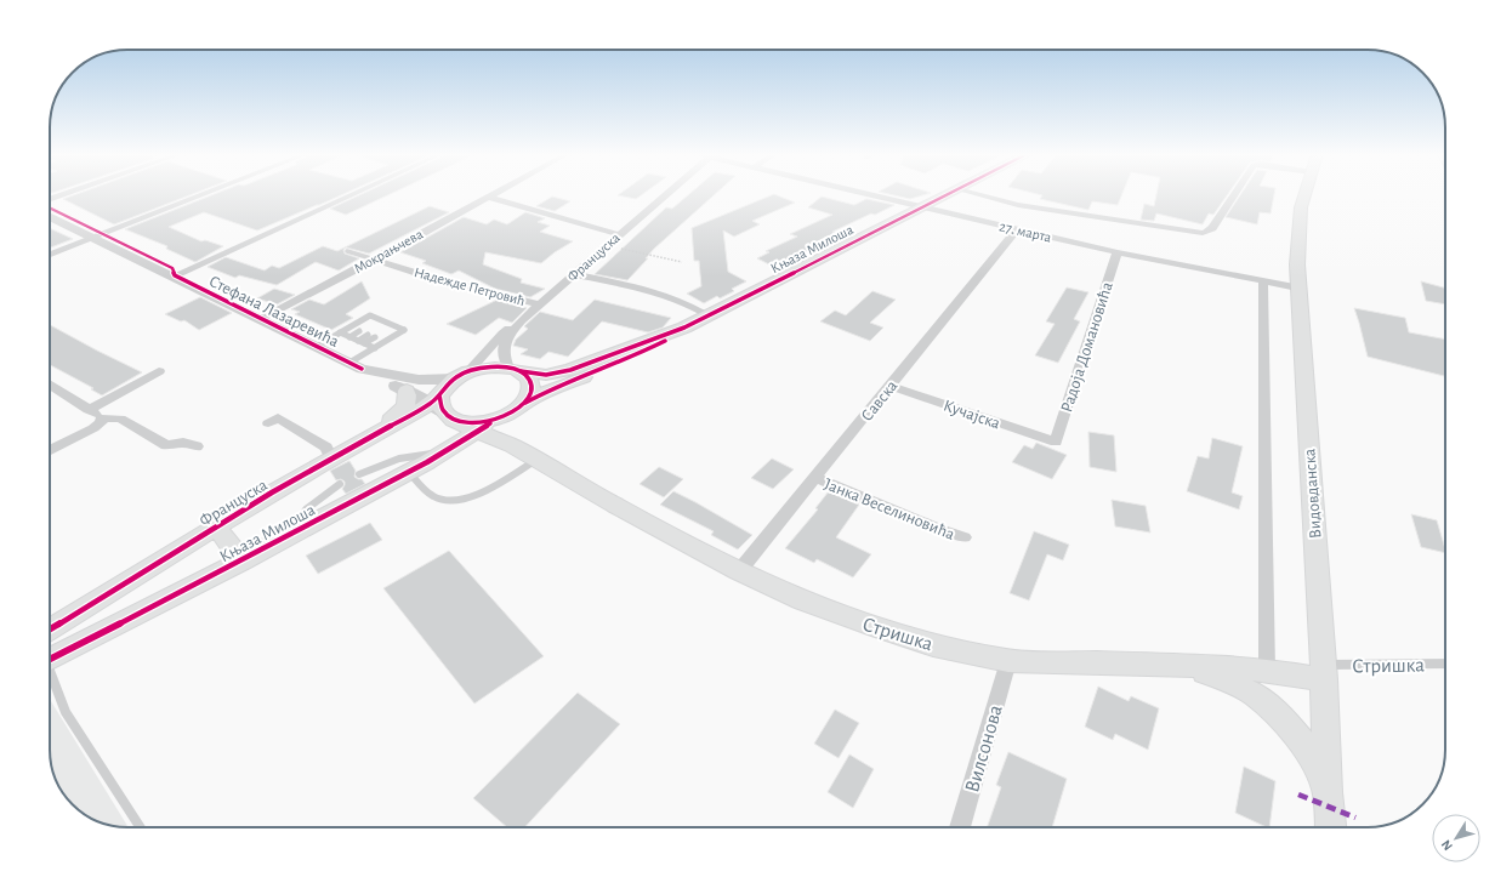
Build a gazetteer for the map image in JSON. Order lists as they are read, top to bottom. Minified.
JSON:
{"streets":{"main road":["Књаза Милоша","Француска","Видовданска","Стришка"],"street":["27. марта","Мокрањчева","Надежде Петровић","Стефана Лазаревића","Радоја Домановића","Савска","Кучајска","Јанка Веселиновића","Вилсонова"]},"crossings":[["27. марта","Књаза Милоша"],["27. марта","Радоја Домановића"],["27. марта","Савска"],["27. марта","Видовданска"],["Књаза Милоша","Француска"],["Књаза Милоша","Стефана Лазаревића"],["Књаза Милоша","Стришка"],["Мокрањчева","Надежде Петровић"],["Мокрањчева","Стефана Лазаревића"],["Француска","Надежде Петровић"],["Француска","Стефана Лазаревића"],["Француска","Стришка"],["Стефана Лазаревића","Стришка"],["Радоја Домановића","Кучајска"],["Савска","Кучајска"],["Савска","Јанка Веселиновића"],["Савска","Стришка"],["Видовданска","Стришка"],["Стришка","Вилсонова"]],"north":"bottom left"}
